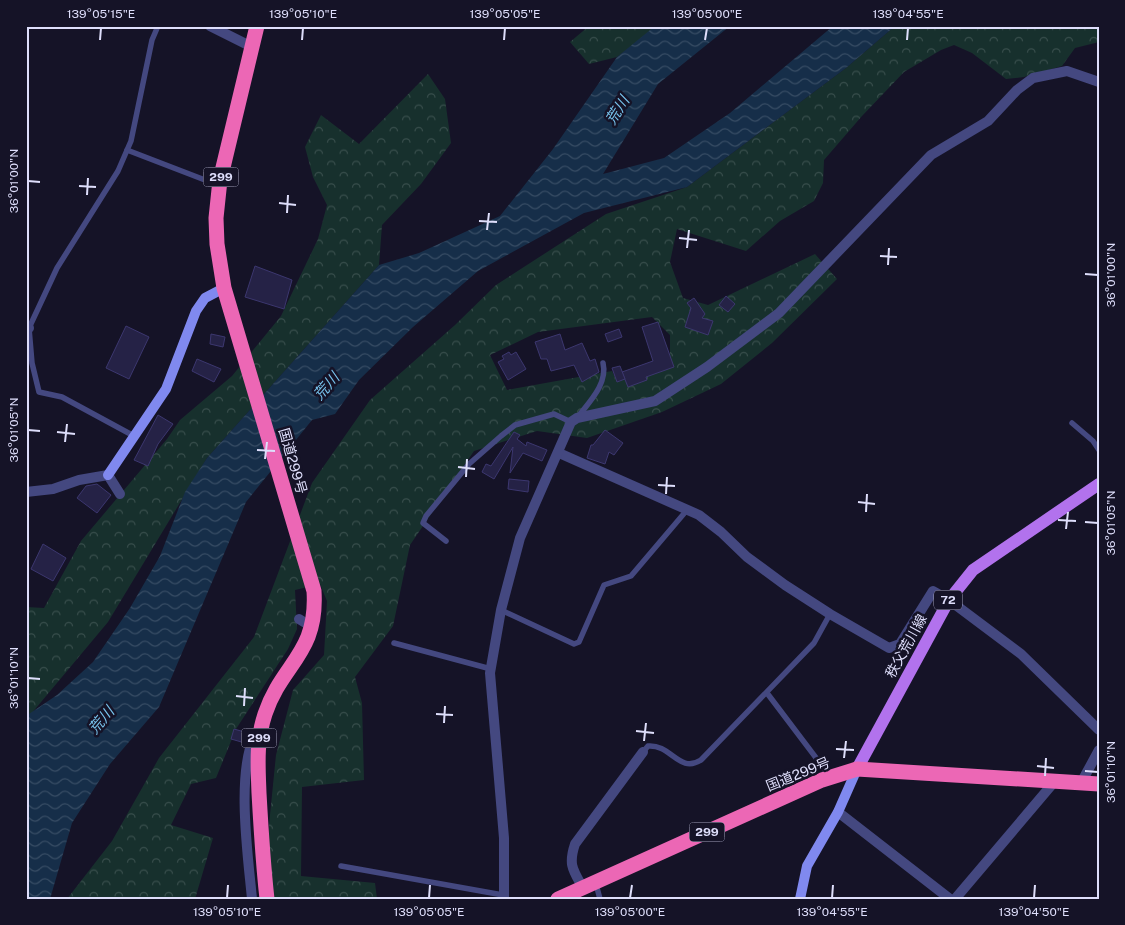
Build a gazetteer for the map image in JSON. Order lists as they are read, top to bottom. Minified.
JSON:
{"streets":{"highway":["299","国道299号"],"main road":["72","秩父荒川線"]},"crossings":[["国道299号","秩父荒川線"]],"water":["荒川"],"coordinates":["139°05'15\"E","139°05'10\"E","139°05'05\"E","139°05'00\"E","139°04'55\"E","36°01'00\"N","36°01'05\"N","36°01'10\"N","139°04'50\"E"]}
